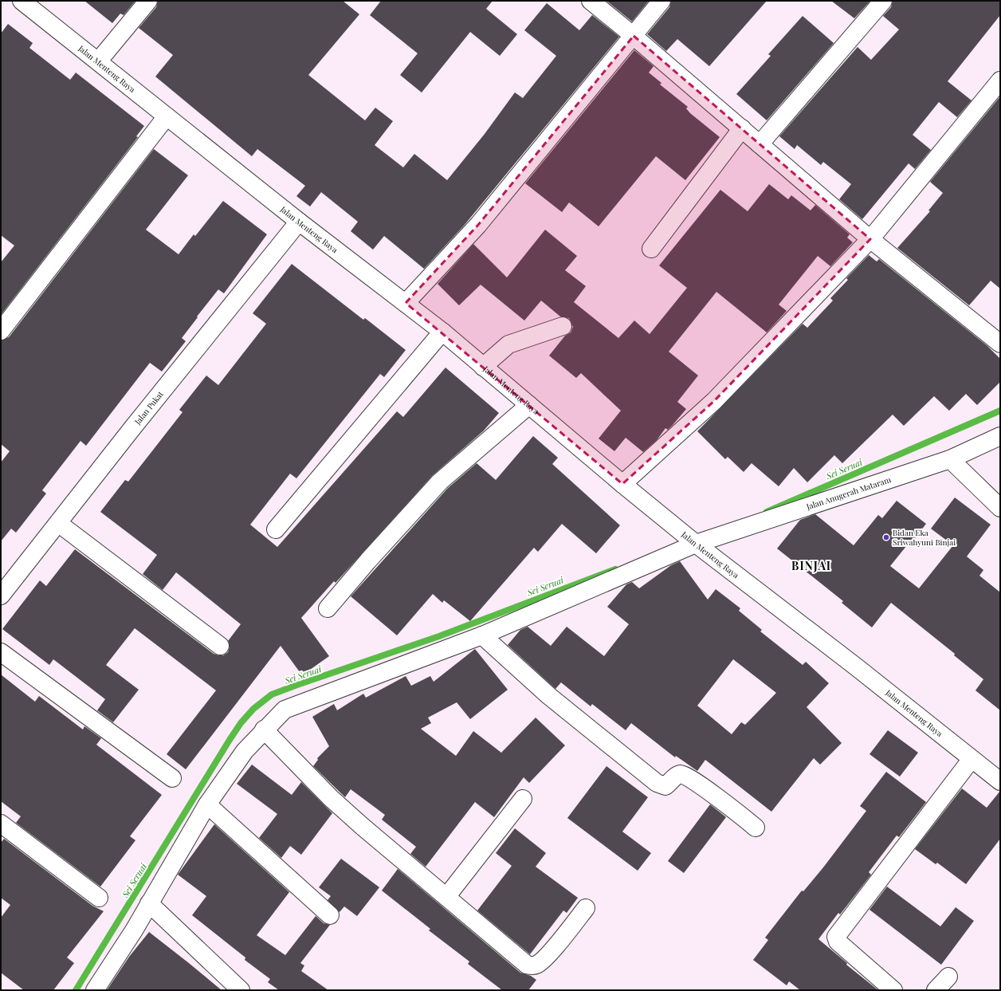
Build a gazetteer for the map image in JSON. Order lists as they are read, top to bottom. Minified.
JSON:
{"streets":{"street":["Jalan Menteng Raya","Jalan Pukat","Jalan Anugerah Mataram"]},"crossings":[["Jalan Menteng Raya","Jalan Pukat"],["Jalan Menteng Raya","Jalan Anugerah Mataram"]],"districts":["BINJAI"],"water":["Sei Seruai"],"places":["Bidan Eka Sriwahyuni Binjai"]}
